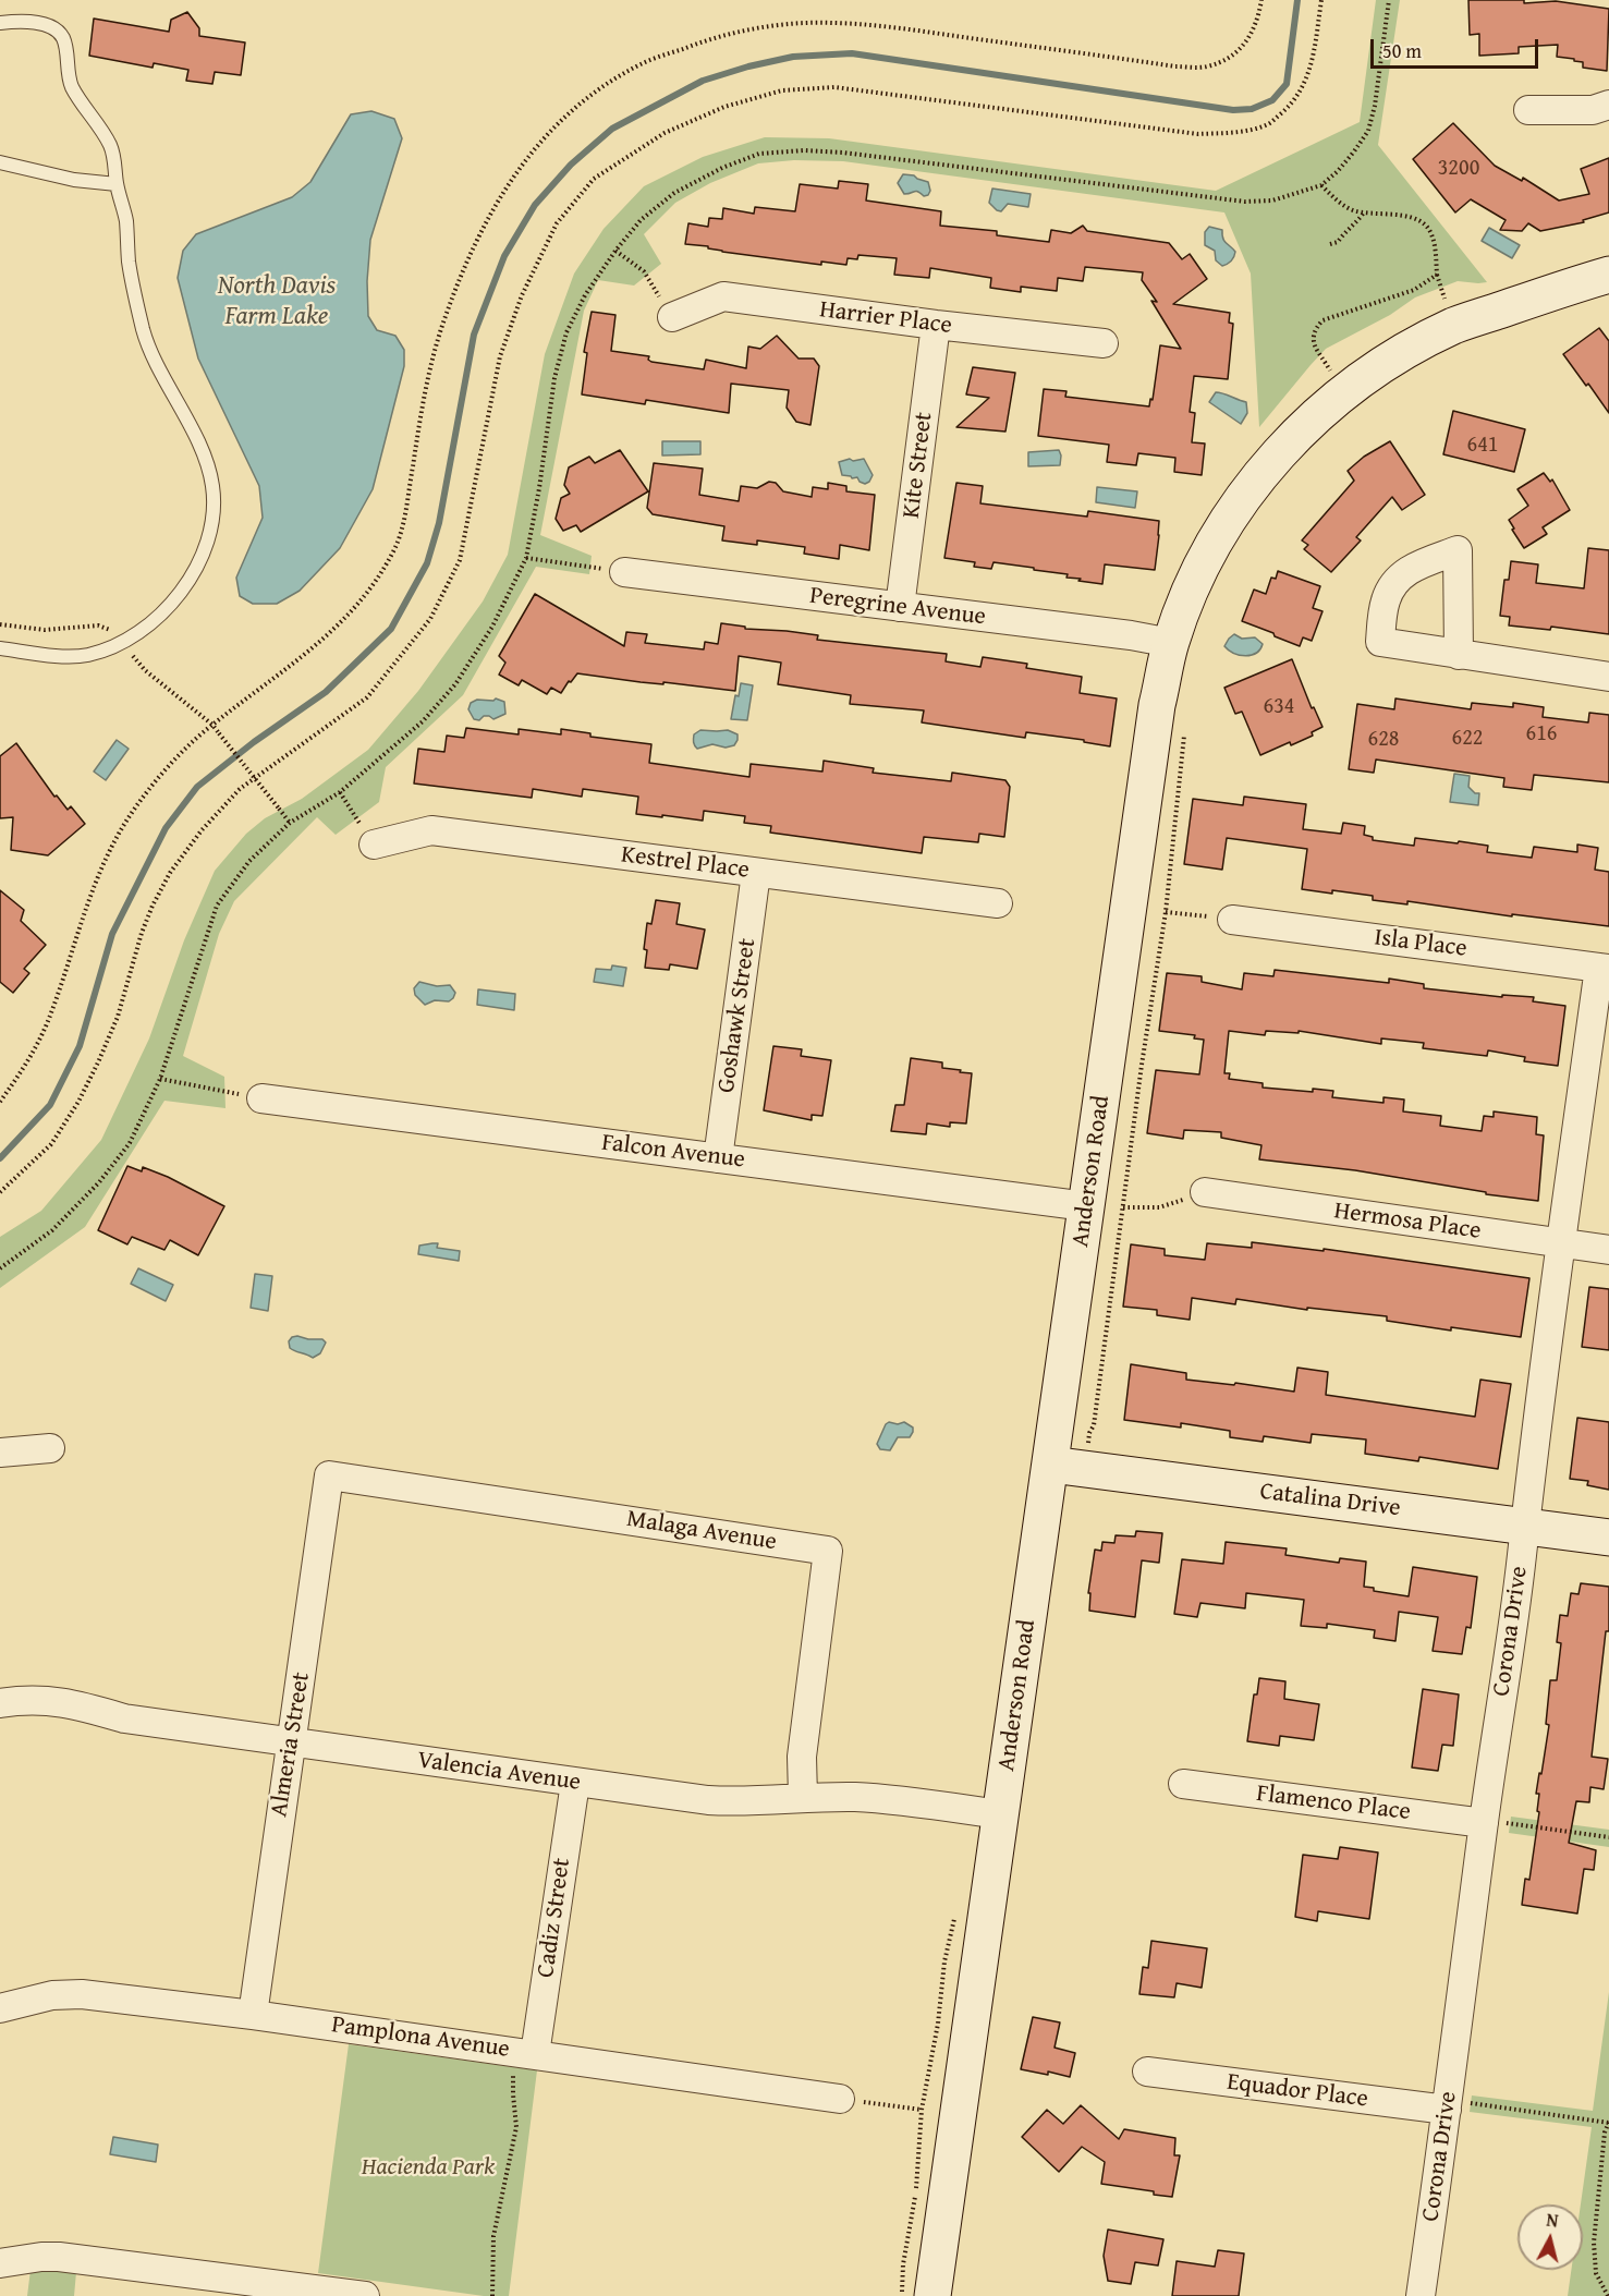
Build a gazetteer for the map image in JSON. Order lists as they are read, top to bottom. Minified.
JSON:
{"streets":{"street":["Harrier Place","Kite Street","Peregrine Avenue","Kestrel Place","Isla Place","Goshawk Street","Falcon Avenue","Anderson Road","Hermosa Place","Catalina Drive","Malaga Avenue","Corona Drive","Almeria Street","Valencia Avenue","Flamenco Place","Cadiz Street","Pamplona Avenue","Equador Place"]},"crossings":[["Harrier Place","Kite Street"],["Kite Street","Peregrine Avenue"],["Peregrine Avenue","Anderson Road"],["Kestrel Place","Goshawk Street"],["Isla Place","Corona Drive"],["Goshawk Street","Falcon Avenue"],["Falcon Avenue","Anderson Road"],["Anderson Road","Catalina Drive"],["Anderson Road","Valencia Avenue"],["Hermosa Place","Corona Drive"],["Catalina Drive","Corona Drive"],["Malaga Avenue","Almeria Street"],["Malaga Avenue","Valencia Avenue"],["Corona Drive","Flamenco Place"],["Corona Drive","Equador Place"],["Almeria Street","Valencia Avenue"],["Almeria Street","Pamplona Avenue"],["Valencia Avenue","Cadiz Street"],["Cadiz Street","Pamplona Avenue"]],"water":["North Davis Farm Lake"],"parks":["Hacienda Park"],"house_numbers":["3200","641","634","616","622","628"],"scale_bar":"50 m","north":"top"}
